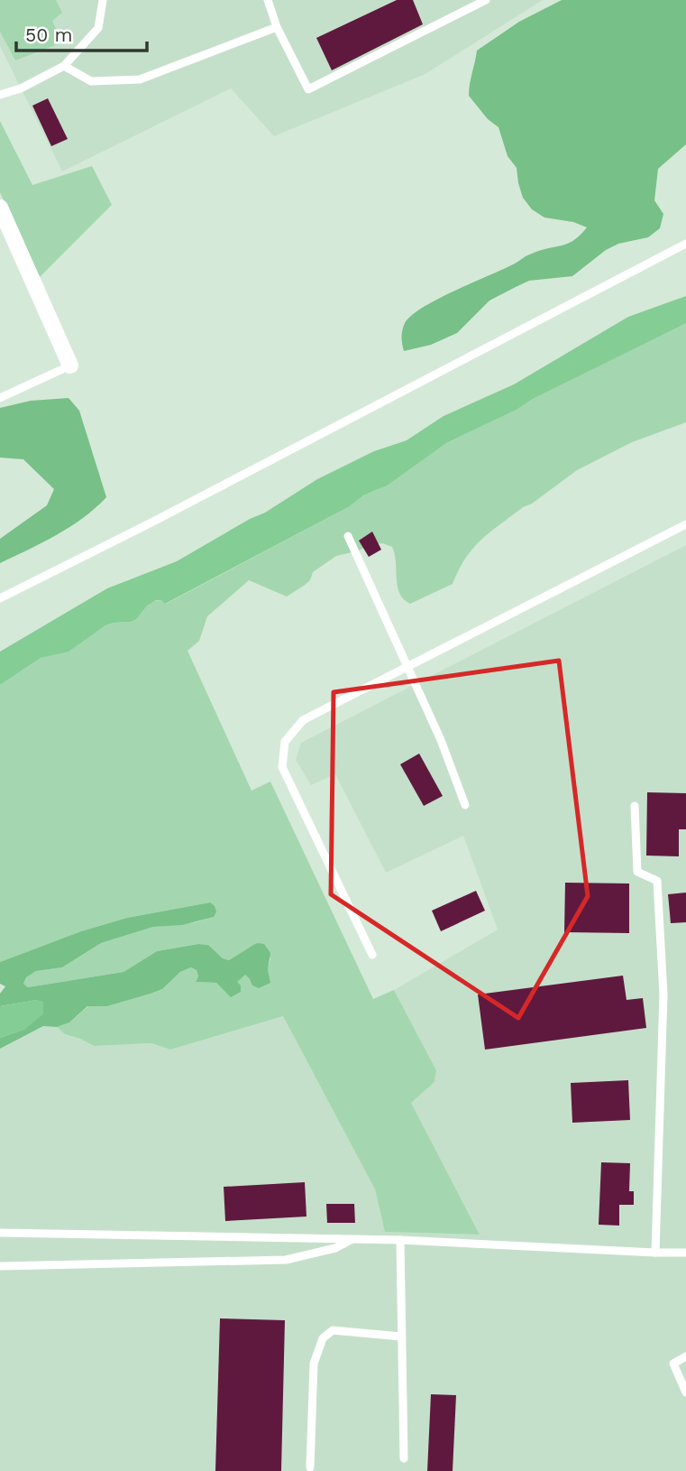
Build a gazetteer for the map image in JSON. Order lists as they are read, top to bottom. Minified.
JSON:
{"scale_bar":"50 m"}
